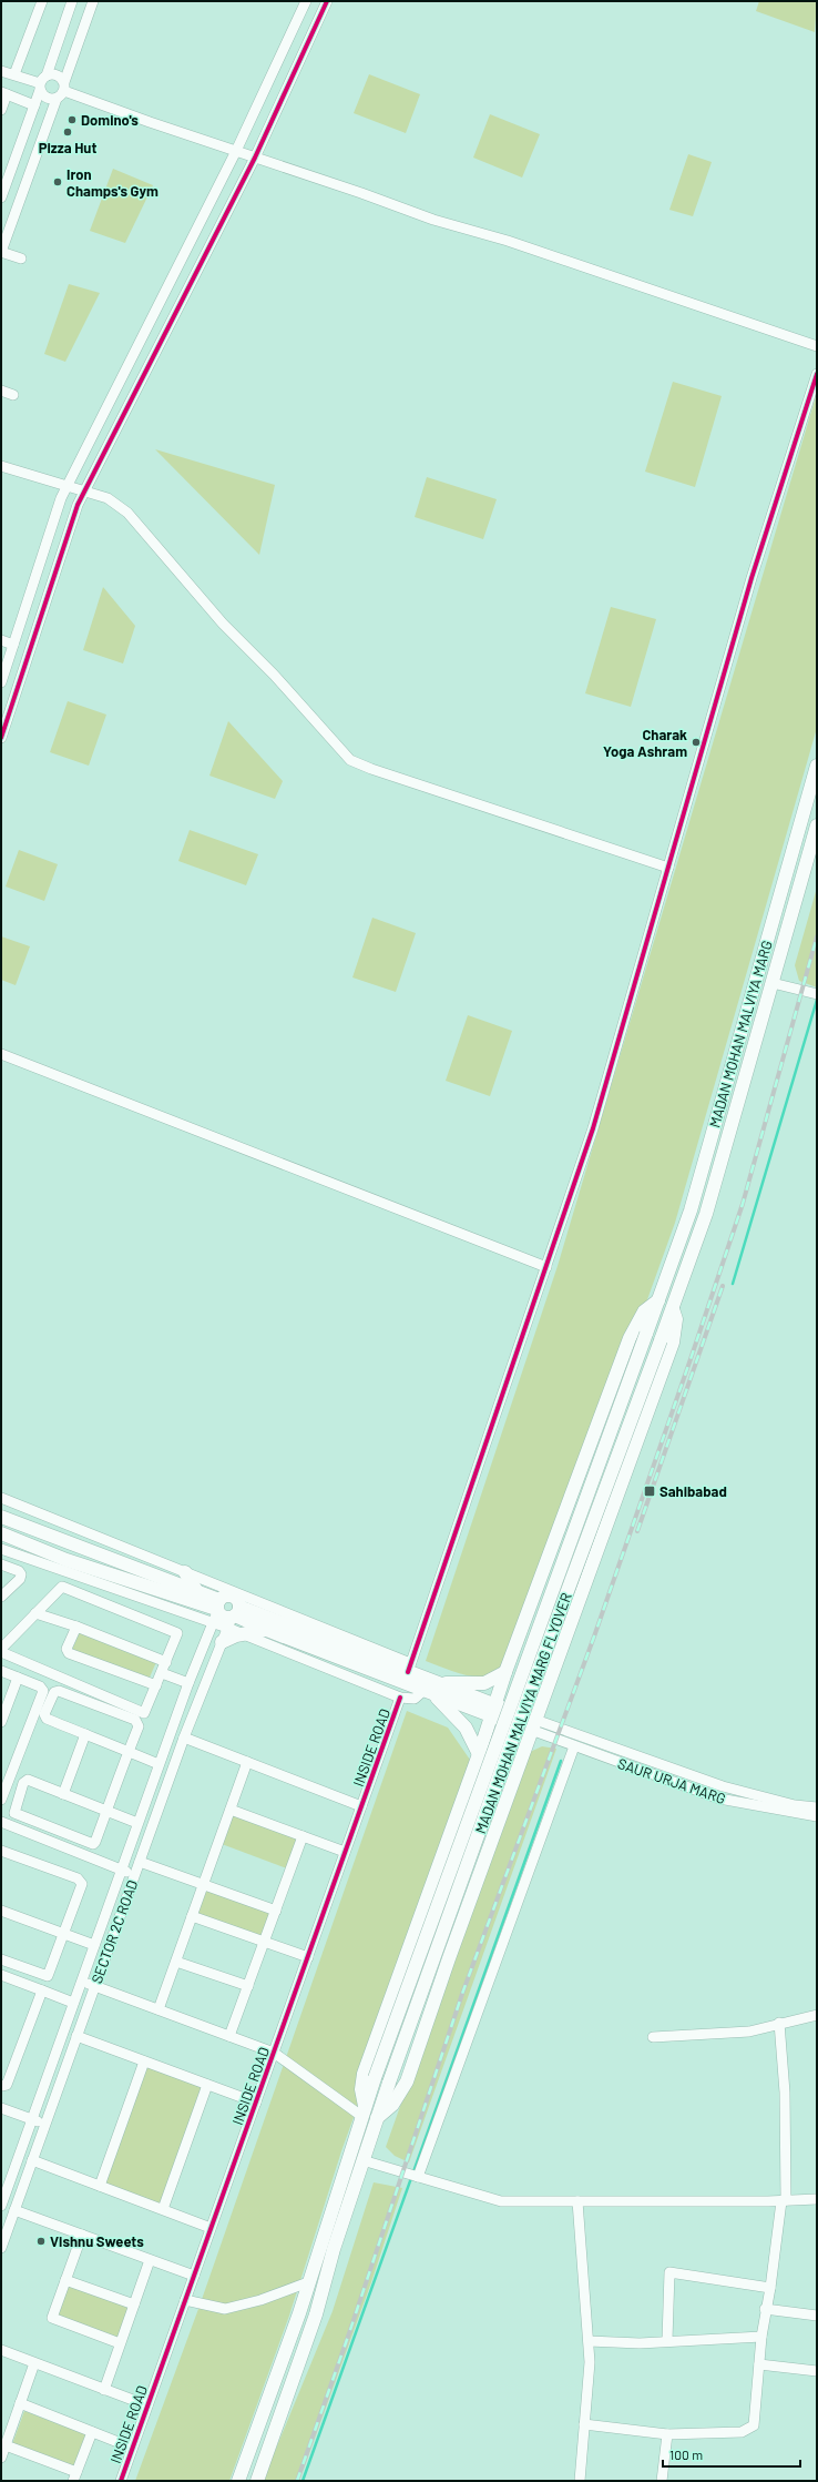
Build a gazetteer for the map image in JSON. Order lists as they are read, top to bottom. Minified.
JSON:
{"streets":{"main road":["MADAN MOHAN MALVIYA MARG","MADAN MOHAN MALVIYA MARG FLYOVER"],"street":["INSIDE ROAD","SAUR URJA MARG","SECTOR 2C ROAD"]},"crossings":[["MADAN MOHAN MALVIYA MARG","MADAN MOHAN MALVIYA MARG FLYOVER"]],"places":{"other":["Domino's","Pizza Hut","Iron Champs's Gym","Charak Yoga Ashram","Vishnu Sweets"],"transit":["Sahibabad"]},"scale_bar":"100 m"}
